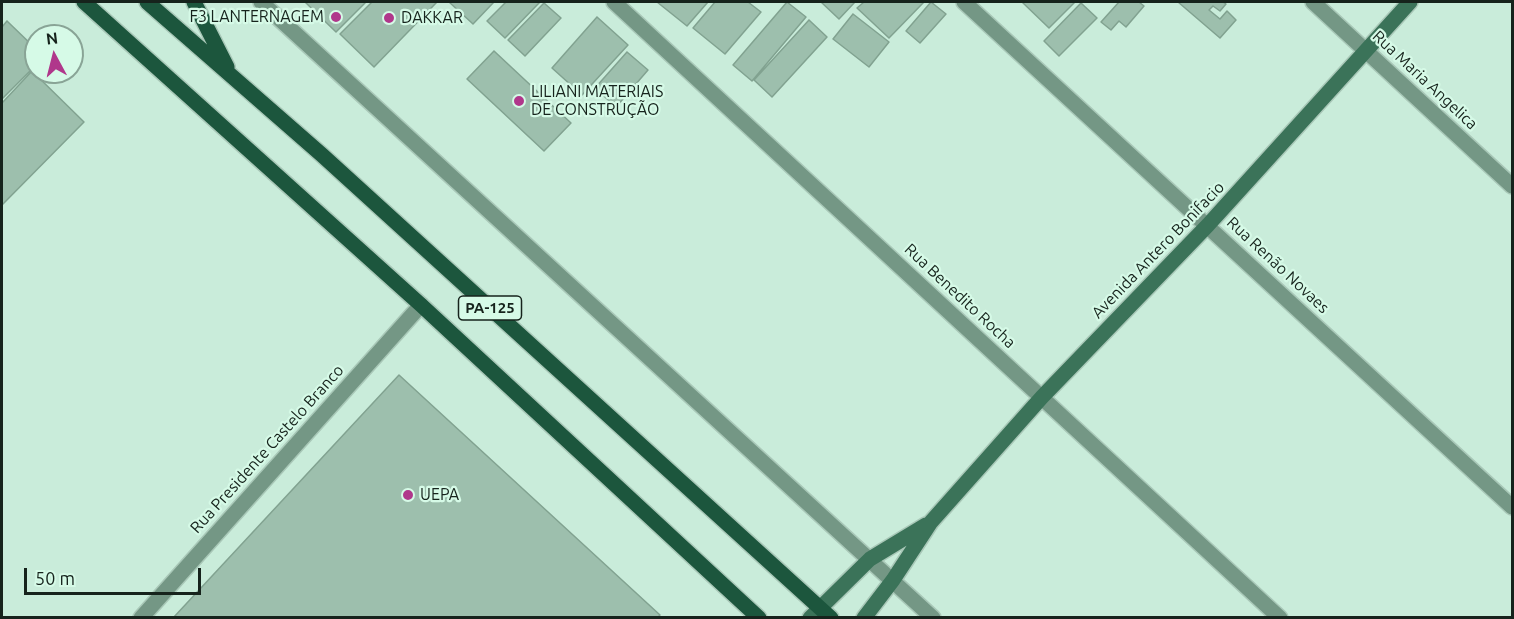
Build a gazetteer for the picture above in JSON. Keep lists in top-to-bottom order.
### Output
{
  "streets": {
    "main road": ["PA-125"],
    "street": [
      "Rua Maria Angelica",
      "Avenida Antero Bonifacio",
      "Rua Renão Novaes",
      "Rua Benedito Rocha",
      "Rua Presidente Castelo Branco"
    ]
  },
  "crossings": [
    ["Rua Maria Angelica", "Avenida Antero Bonifacio"],
    ["Avenida Antero Bonifacio", "Rua Renão Novaes"],
    ["Avenida Antero Bonifacio", "Rua Benedito Rocha"],
    ["Avenida Antero Bonifacio", "PA-125"],
    ["PA-125", "Rua Presidente Castelo Branco"]
  ],
  "places": [
    "F3 LANTERNAGEM",
    "DAKKAR",
    "LILIANI MATERIAIS DE CONSTRUÇÃO",
    "UEPA"
  ],
  "scale_bar": "50 m",
  "north": "top"
}
